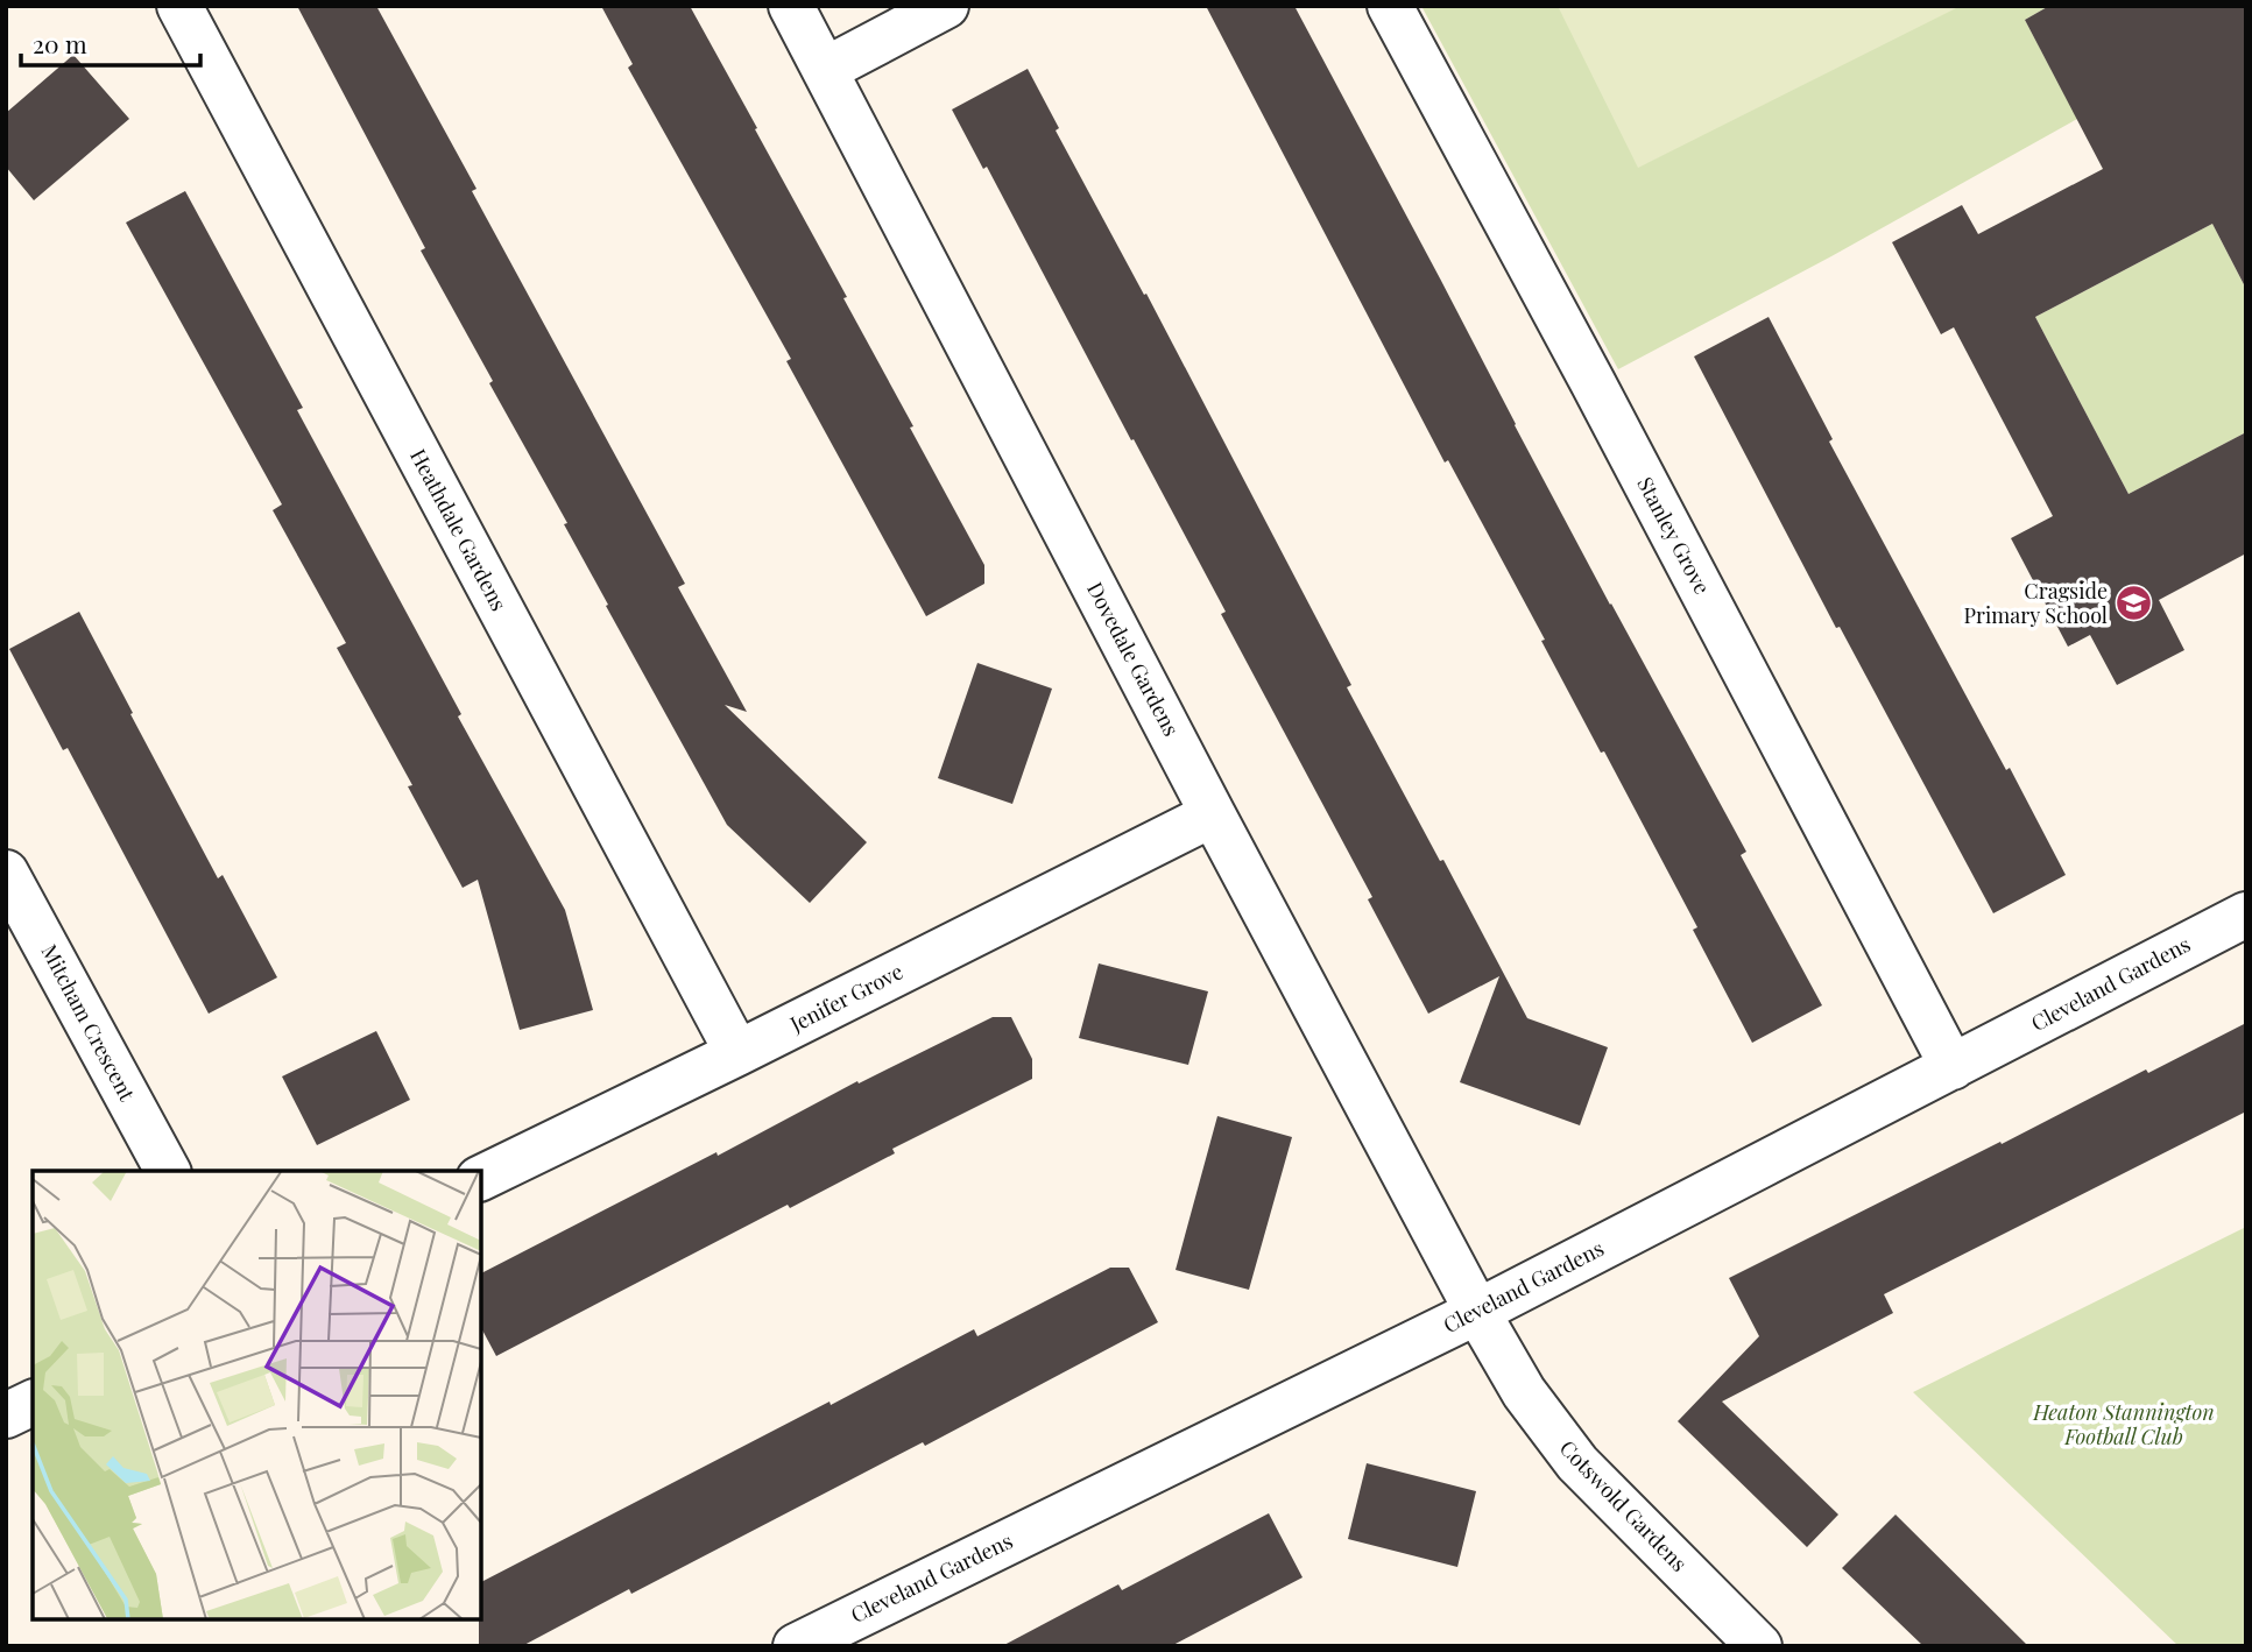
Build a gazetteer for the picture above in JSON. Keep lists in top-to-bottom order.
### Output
{
  "streets": {
    "street": [
      "Heathdale Gardens",
      "Stanley Grove",
      "Dovedale Gardens",
      "Cleveland Gardens",
      "Jenifer Grove",
      "Mitcham Crescent",
      "Cotswold Gardens"
    ]
  },
  "crossings": [
    ["Heathdale Gardens", "Jenifer Grove"],
    ["Stanley Grove", "Cleveland Gardens"],
    ["Dovedale Gardens", "Cleveland Gardens"],
    ["Dovedale Gardens", "Jenifer Grove"],
    ["Dovedale Gardens", "Cotswold Gardens"],
    ["Cleveland Gardens", "Cotswold Gardens"]
  ],
  "parks": ["Heaton Stannington Football Club"],
  "places": {
    "school or university": ["Cragside Primary School"]
  },
  "scale_bar": "20 m"
}
